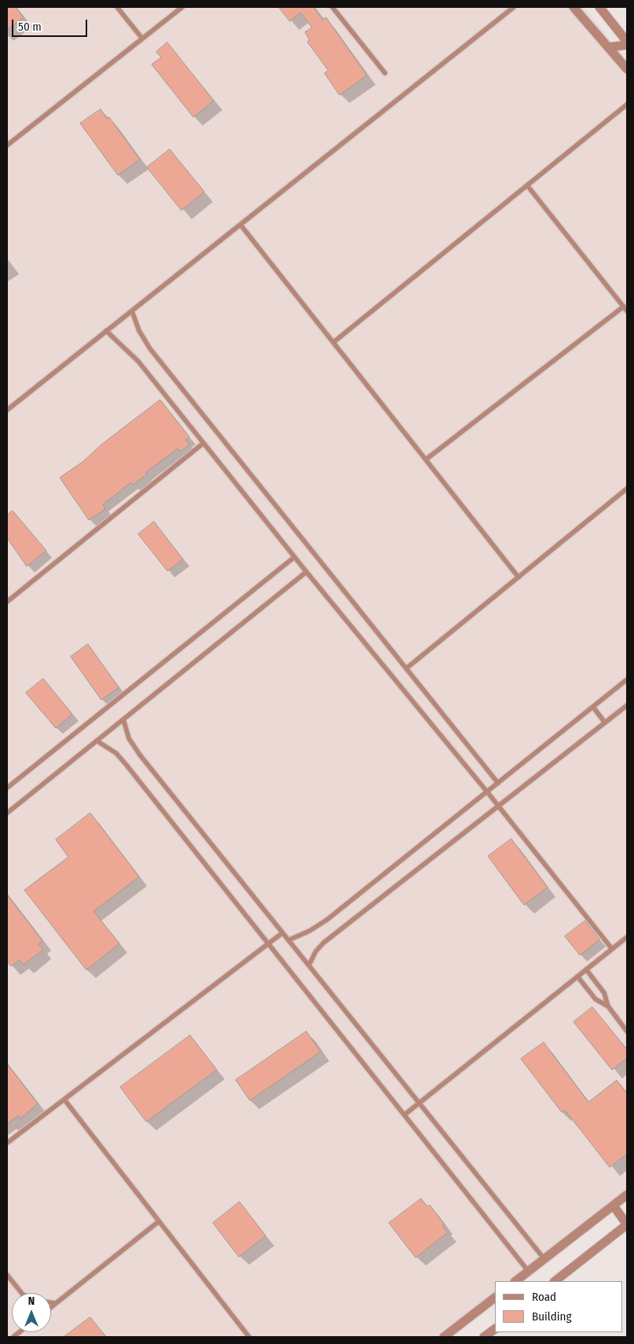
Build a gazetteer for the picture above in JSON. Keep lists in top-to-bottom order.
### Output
{
  "legend": ["Road", "Building"],
  "scale_bar": "50 m",
  "north": "top"
}
